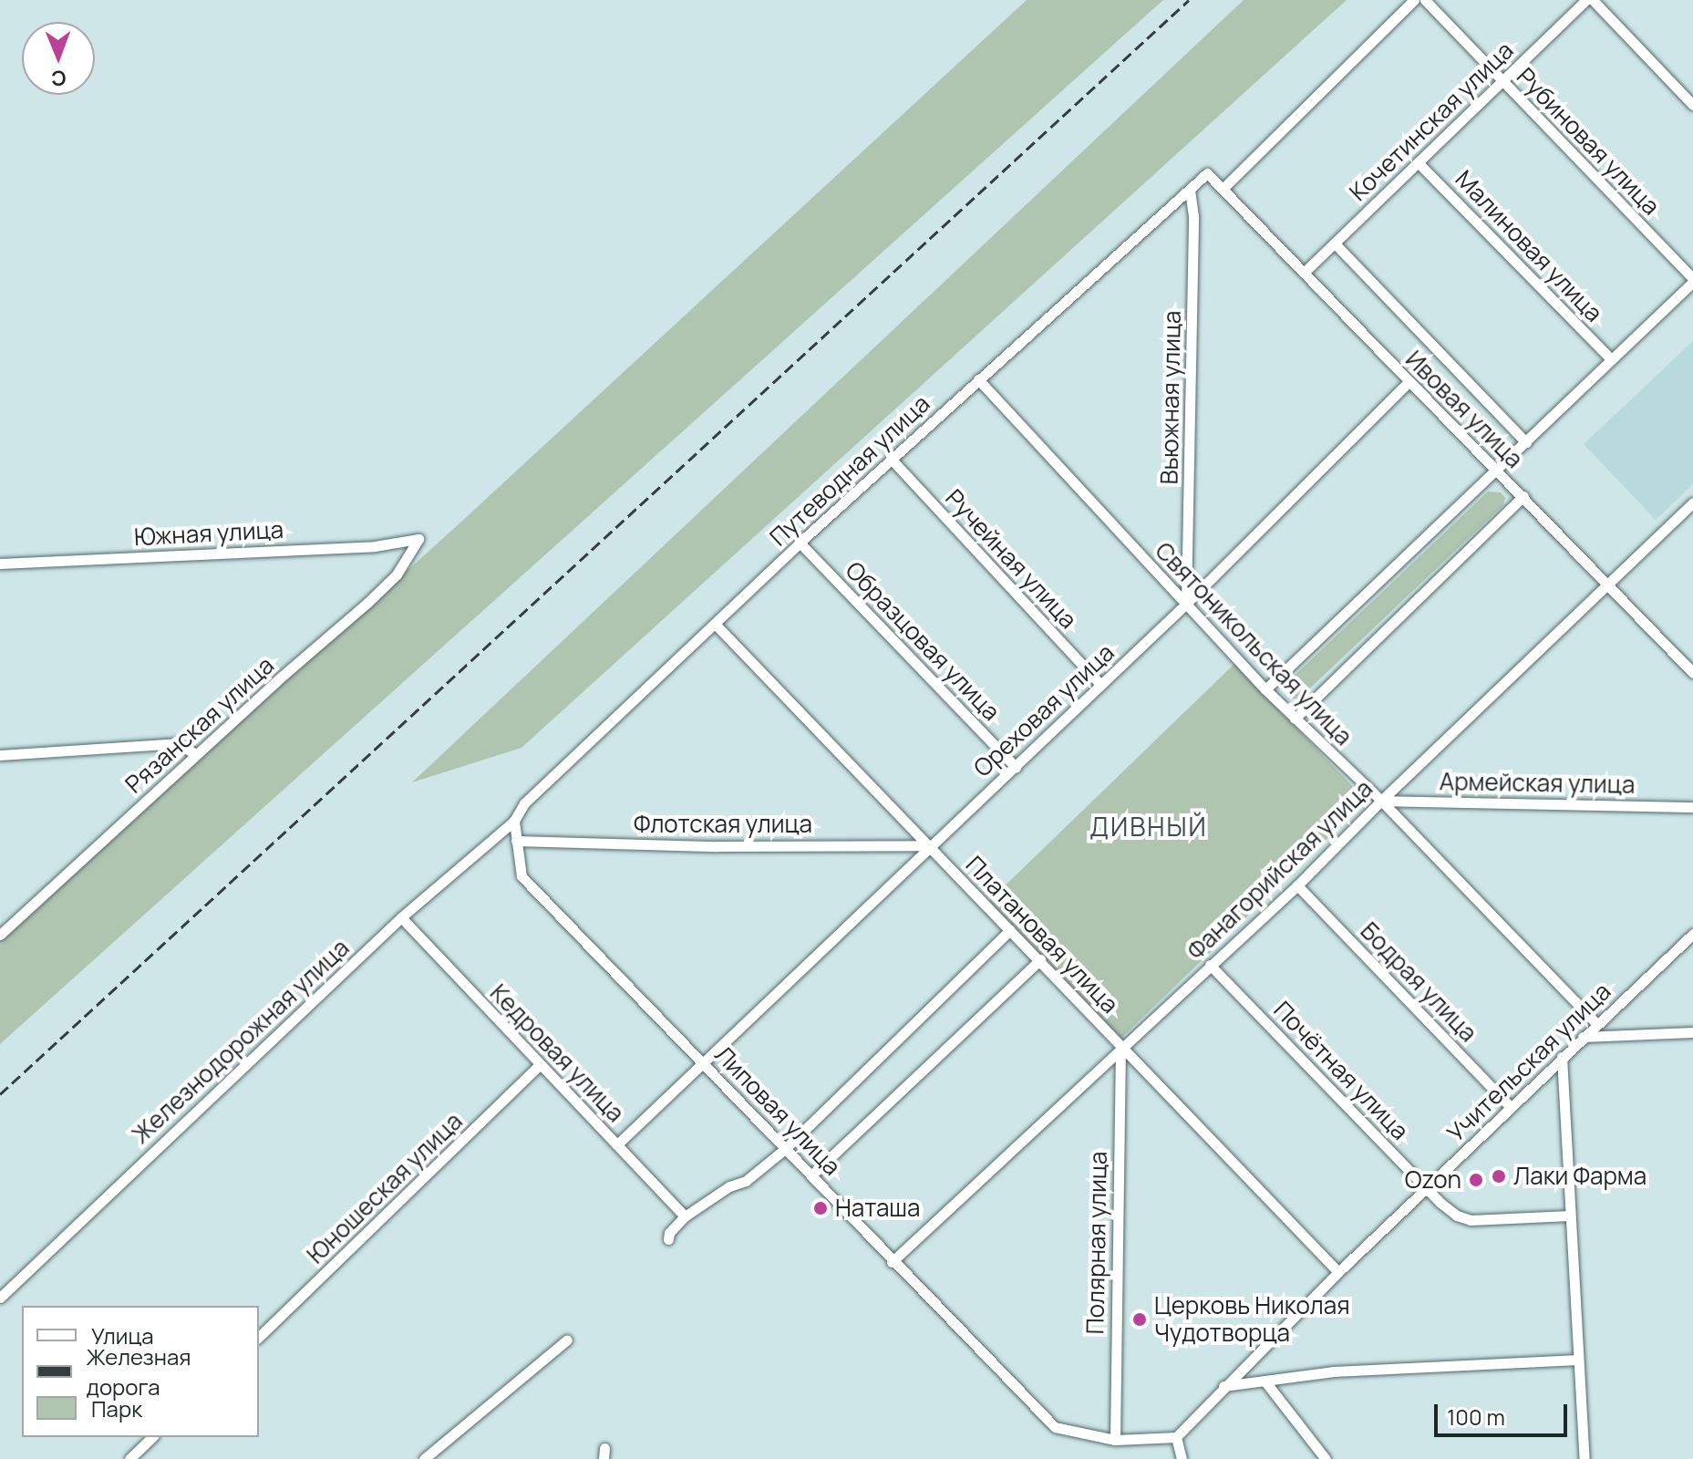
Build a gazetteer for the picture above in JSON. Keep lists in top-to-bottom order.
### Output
{
  "streets": {
    "street": [
      "Кочетинская улица",
      "Рубиновая улица",
      "Малиновая улица",
      "Вьюжная улица",
      "Ивовая улица",
      "Путеводная улица",
      "Южная улица",
      "Ручейная улица",
      "Образцовая улица",
      "Святоникольская улица",
      "Ореховая улица",
      "Рязанская улица",
      "Армейская улица",
      "Флотская улица",
      "Фанагорийская улица",
      "Платановая улица",
      "Бодрая улица",
      "Железнодорожная улица",
      "Кедровая улица",
      "Учительская улица",
      "Почётная улица",
      "Липовая улица",
      "Юношеская улица",
      "Полярная улица"
    ]
  },
  "crossings": [
    ["Кочетинская улица", "Рубиновая улица"],
    ["Кочетинская улица", "Малиновая улица"],
    ["Кочетинская улица", "Ивовая улица"],
    ["Вьюжная улица", "Путеводная улица"],
    ["Вьюжная улица", "Святоникольская улица"],
    ["Вьюжная улица", "Ореховая улица"],
    ["Ивовая улица", "Путеводная улица"],
    ["Ивовая улица", "Ореховая улица"],
    ["Ивовая улица", "Фанагорийская улица"],
    ["Путеводная улица", "Ручейная улица"],
    ["Путеводная улица", "Образцовая улица"],
    ["Путеводная улица", "Святоникольская улица"],
    ["Путеводная улица", "Платановая улица"],
    ["Путеводная улица", "Железнодорожная улица"],
    ["Южная улица", "Рязанская улица"],
    ["Ручейная улица", "Ореховая улица"],
    ["Образцовая улица", "Ореховая улица"],
    ["Святоникольская улица", "Ореховая улица"],
    ["Святоникольская улица", "Армейская улица"],
    ["Святоникольская улица", "Фанагорийская улица"],
    ["Святоникольская улица", "Учительская улица"],
    ["Ореховая улица", "Флотская улица"],
    ["Ореховая улица", "Платановая улица"],
    ["Ореховая улица", "Кедровая улица"],
    ["Ореховая улица", "Липовая улица"],
    ["Армейская улица", "Фанагорийская улица"],
    ["Флотская улица", "Платановая улица"],
    ["Флотская улица", "Липовая улица"],
    ["Фанагорийская улица", "Платановая улица"],
    ["Фанагорийская улица", "Бодрая улица"],
    ["Фанагорийская улица", "Почётная улица"],
    ["Фанагорийская улица", "Липовая улица"],
    ["Фанагорийская улица", "Полярная улица"],
    ["Платановая улица", "Учительская улица"],
    ["Платановая улица", "Полярная улица"],
    ["Бодрая улица", "Учительская улица"],
    ["Железнодорожная улица", "Кедровая улица"],
    ["Кедровая улица", "Юношеская улица"],
    ["Учительская улица", "Почётная улица"],
    ["Учительская улица", "Липовая улица"],
    ["Липовая улица", "Полярная улица"]
  ],
  "districts": ["ДИВНЫЙ"],
  "places": [
    "Лаки Фарма",
    "Ozon",
    "Наташа",
    "Церковь Николая Чудотворца"
  ],
  "legend": ["Улица", "Железная дорога", "Парк"],
  "scale_bar": "100 m",
  "north": "bottom"
}
